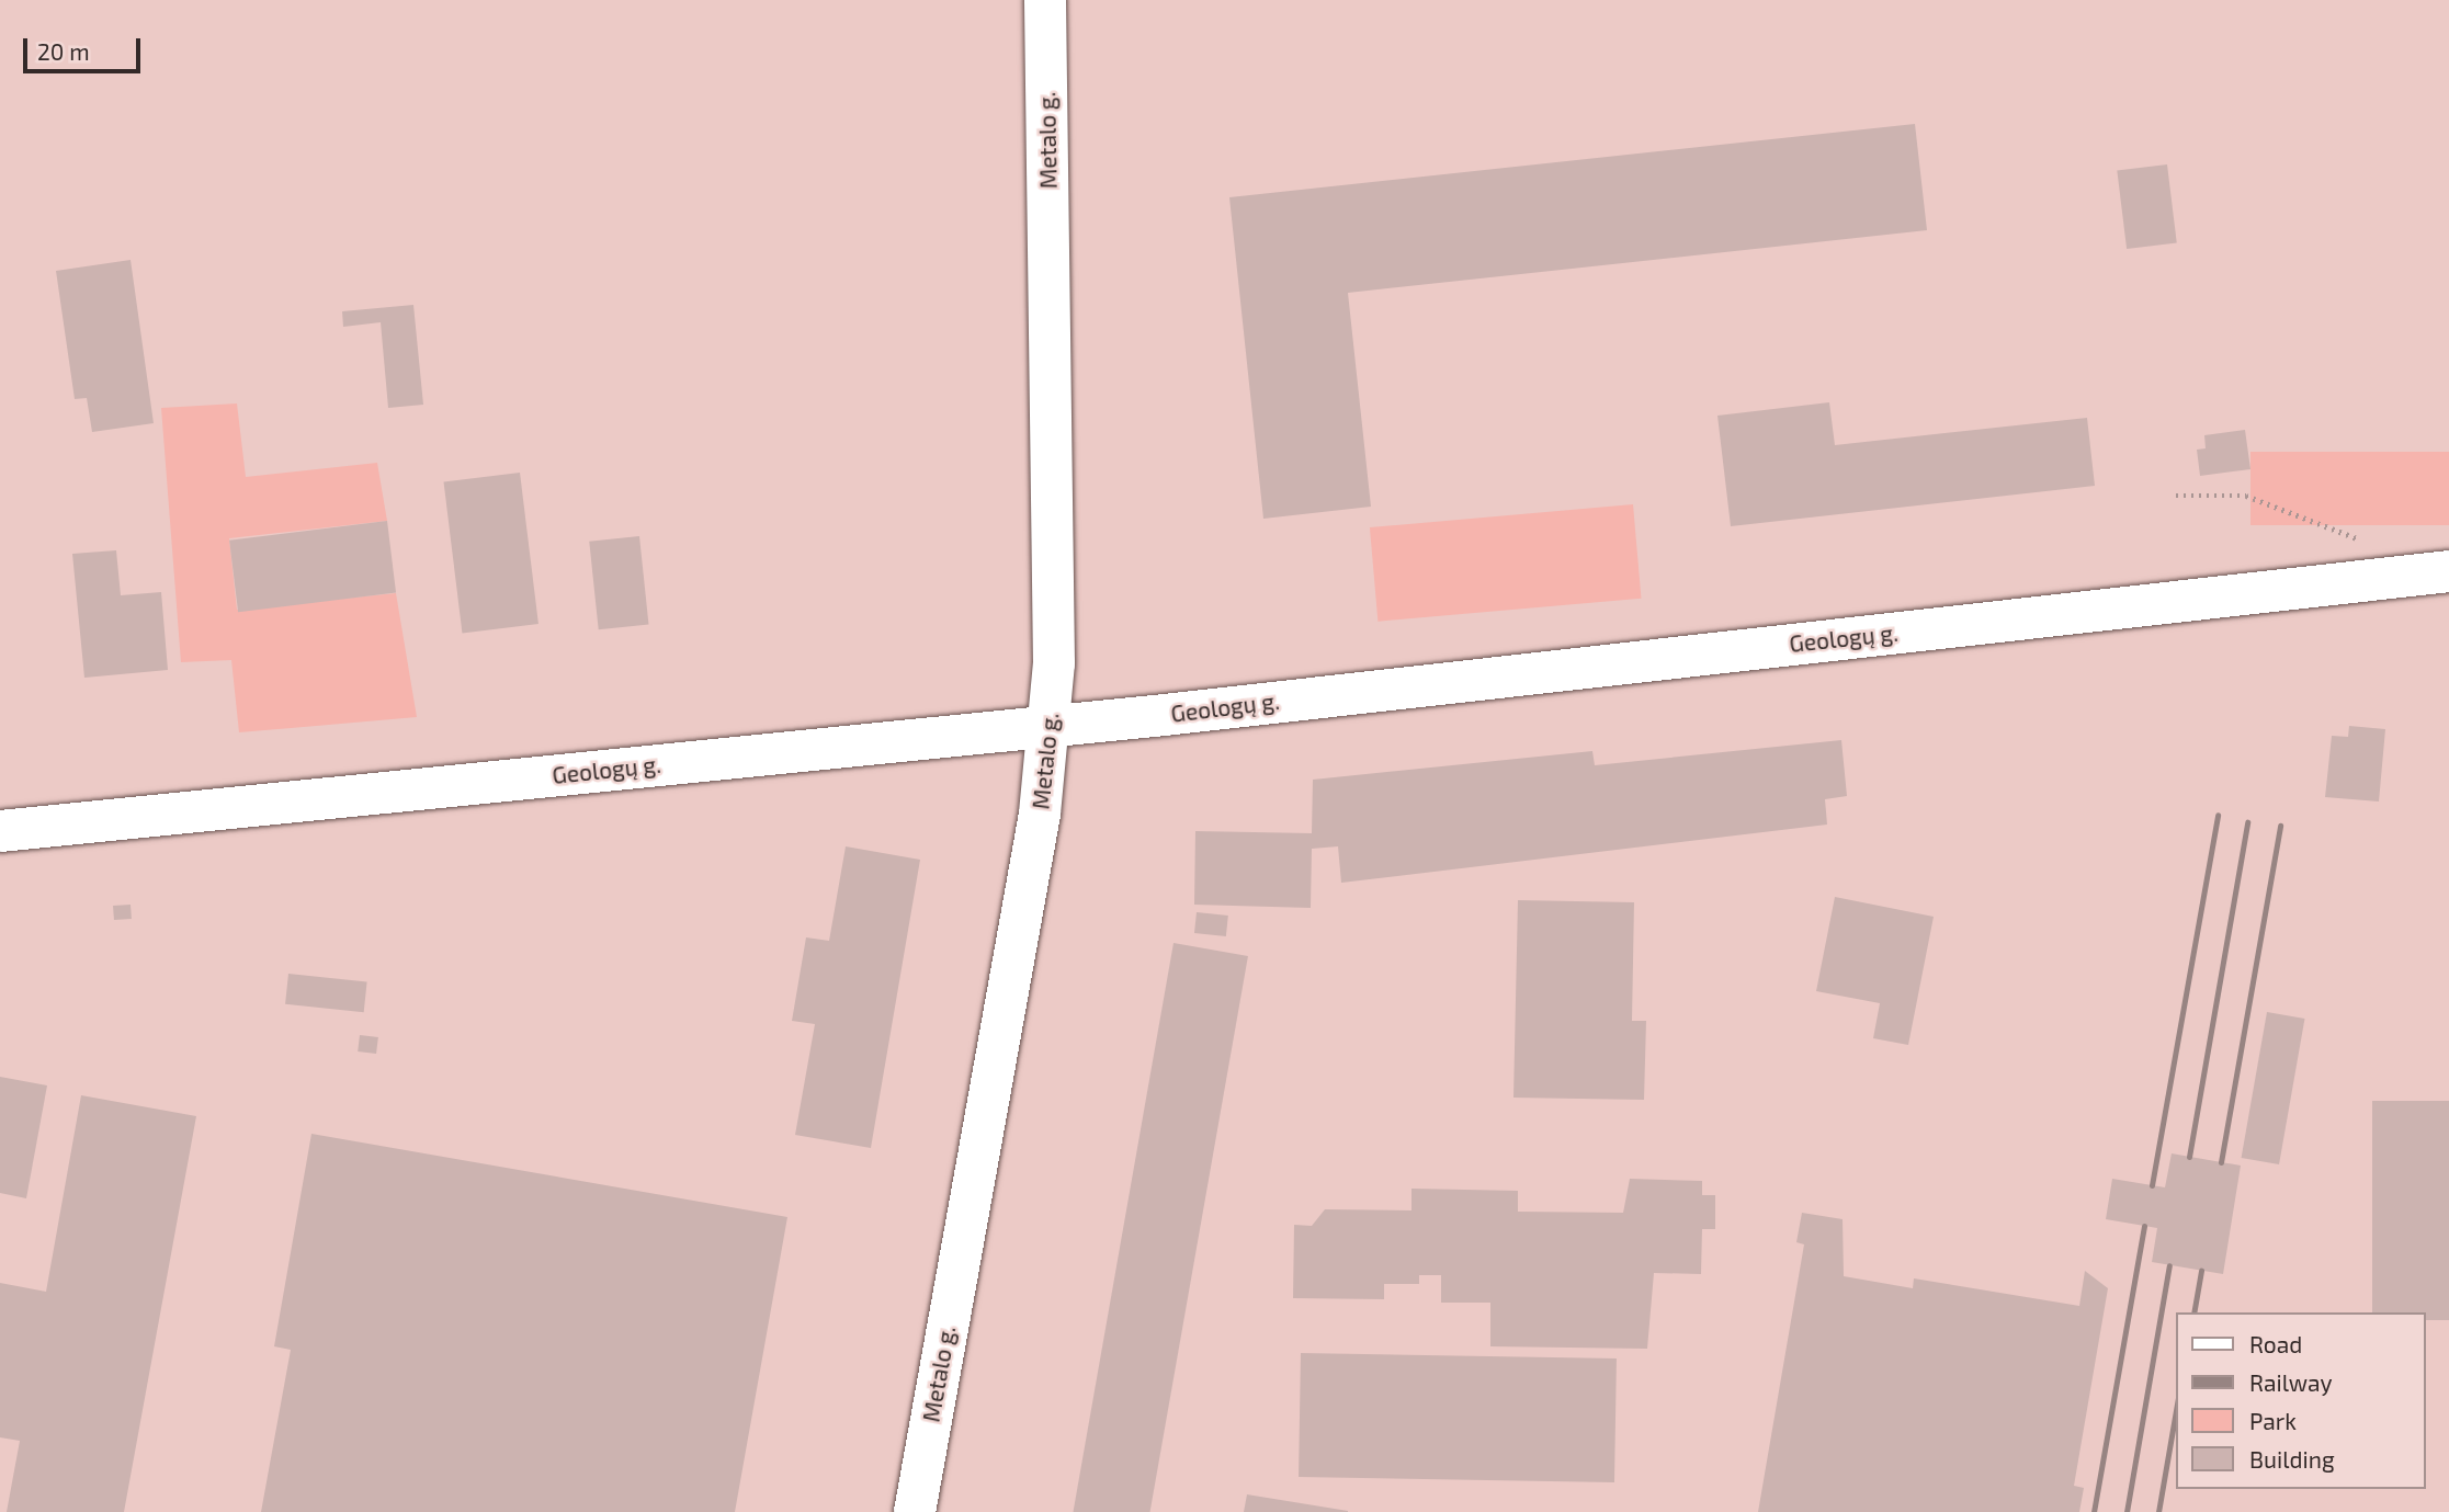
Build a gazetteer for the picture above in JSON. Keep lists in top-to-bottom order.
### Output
{
  "streets": {
    "street": ["Metalo g.", "Geologų g."]
  },
  "crossings": [
    ["Metalo g.", "Geologų g."]
  ],
  "legend": [
    "Road",
    "Railway",
    "Park",
    "Building"
  ],
  "scale_bar": "20 m"
}
